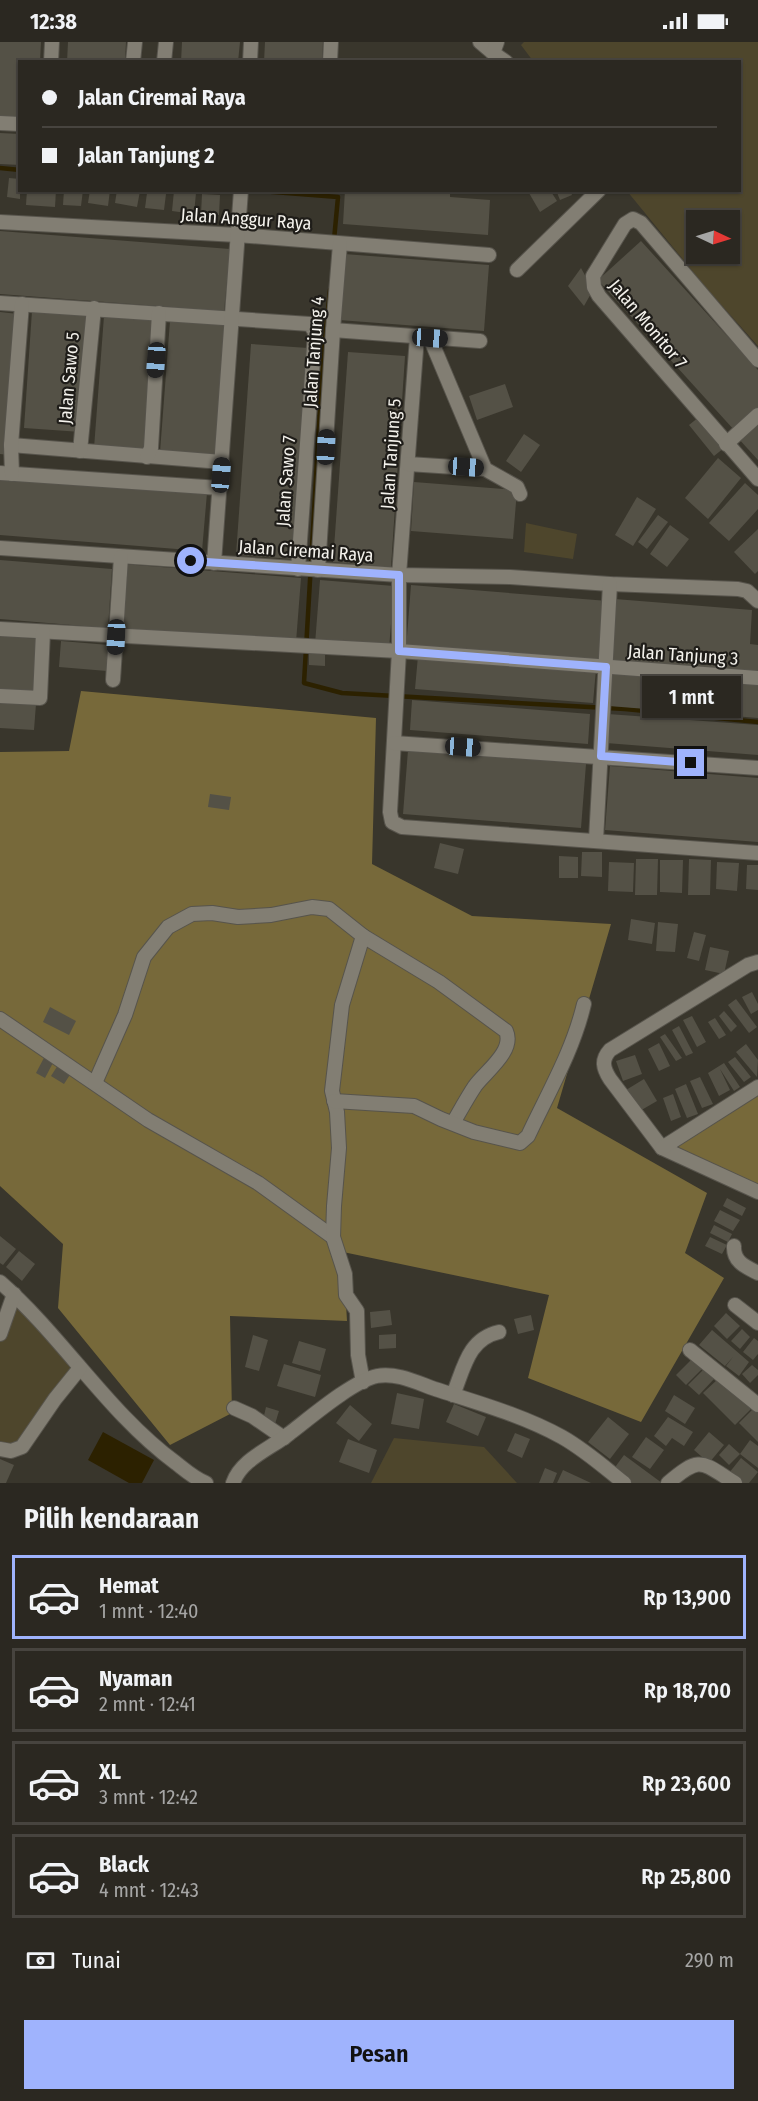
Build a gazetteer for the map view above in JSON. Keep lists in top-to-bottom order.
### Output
{
  "streets": {
    "street": [
      "Jalan Anggur Raya",
      "Jalan Monitor 7",
      "Jalan Tanjung 4",
      "Jalan Sawo 5",
      "Jalan Tanjung 5",
      "Jalan Sawo 7",
      "Jalan Ciremai Raya",
      "Jalan Tanjung 3"
    ]
  },
  "crossings": [
    ["Jalan Anggur Raya", "Jalan Tanjung 4"],
    ["Jalan Tanjung 4", "Jalan Sawo 7"],
    ["Jalan Tanjung 4", "Jalan Ciremai Raya"],
    ["Jalan Tanjung 5", "Jalan Ciremai Raya"],
    ["Jalan Tanjung 5", "Jalan Tanjung 3"],
    ["Jalan Sawo 7", "Jalan Ciremai Raya"]
  ],
  "north": "right",
  "page": {
    "status": "12:38",
    "banner": ["Jalan Ciremai Raya", "Jalan Tanjung 2"],
    "bubble": "1 mnt",
    "heading": "Pilih kendaraan",
    "list": [
      {
        "name": "Hemat",
        "note": "1 mnt · 12:40",
        "value": "Rp 13,900"
      },
      {
        "name": "Nyaman",
        "note": "2 mnt · 12:41",
        "value": "Rp 18,700"
      },
      {
        "name": "XL",
        "note": "3 mnt · 12:42",
        "value": "Rp 23,600"
      },
      {
        "name": "Black",
        "note": "4 mnt · 12:43",
        "value": "Rp 25,800"
      }
    ],
    "pay": ["Tunai", "290 m"],
    "buttons": "Pesan"
  }
}
